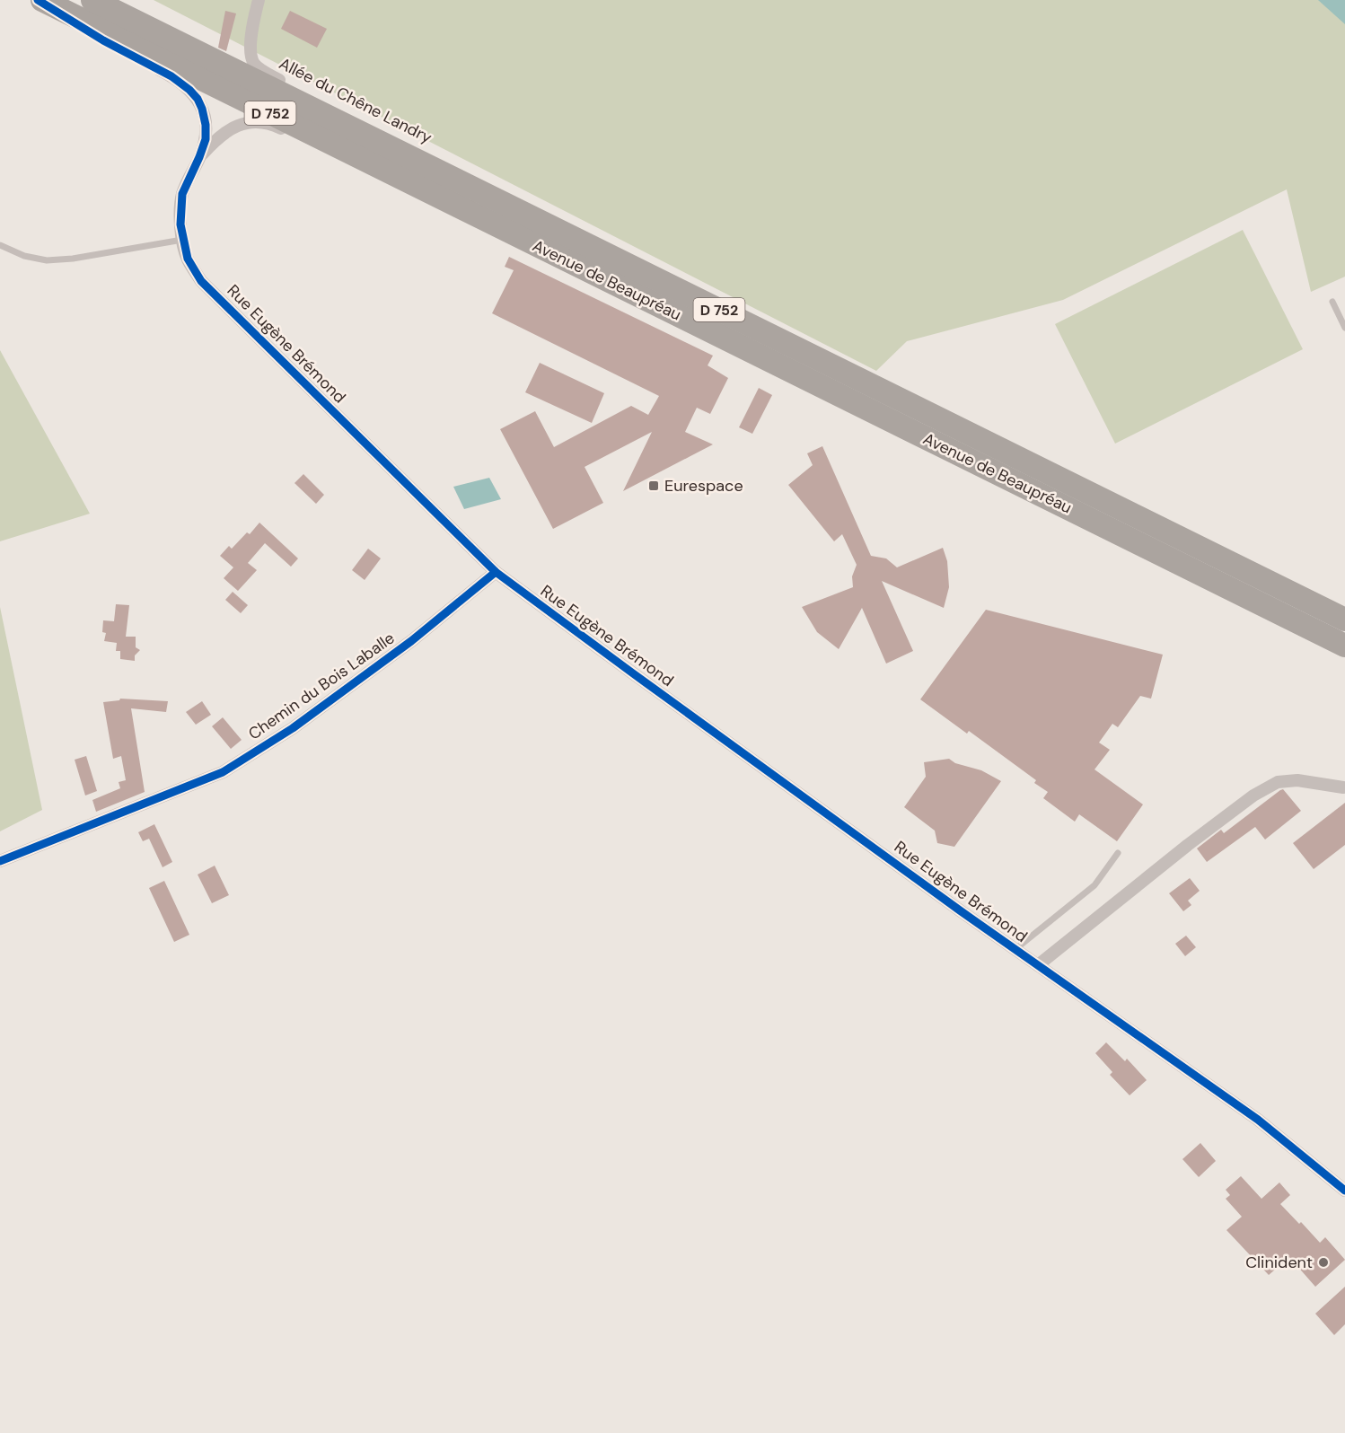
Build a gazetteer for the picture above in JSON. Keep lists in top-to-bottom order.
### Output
{
  "streets": {
    "highway": ["D 752", "Avenue de Beaupréau"],
    "street": ["Allée du Chêne Landry", "Rue Eugène Brémond", "Chemin du Bois Laballe"]
  },
  "crossings": [
    ["Allée du Chêne Landry", "Avenue de Beaupréau"],
    ["Avenue de Beaupréau", "Rue Eugène Brémond"],
    ["Rue Eugène Brémond", "Chemin du Bois Laballe"]
  ],
  "places": {
    "transit": ["Eurespace"],
    "other": ["Clinident"]
  }
}
